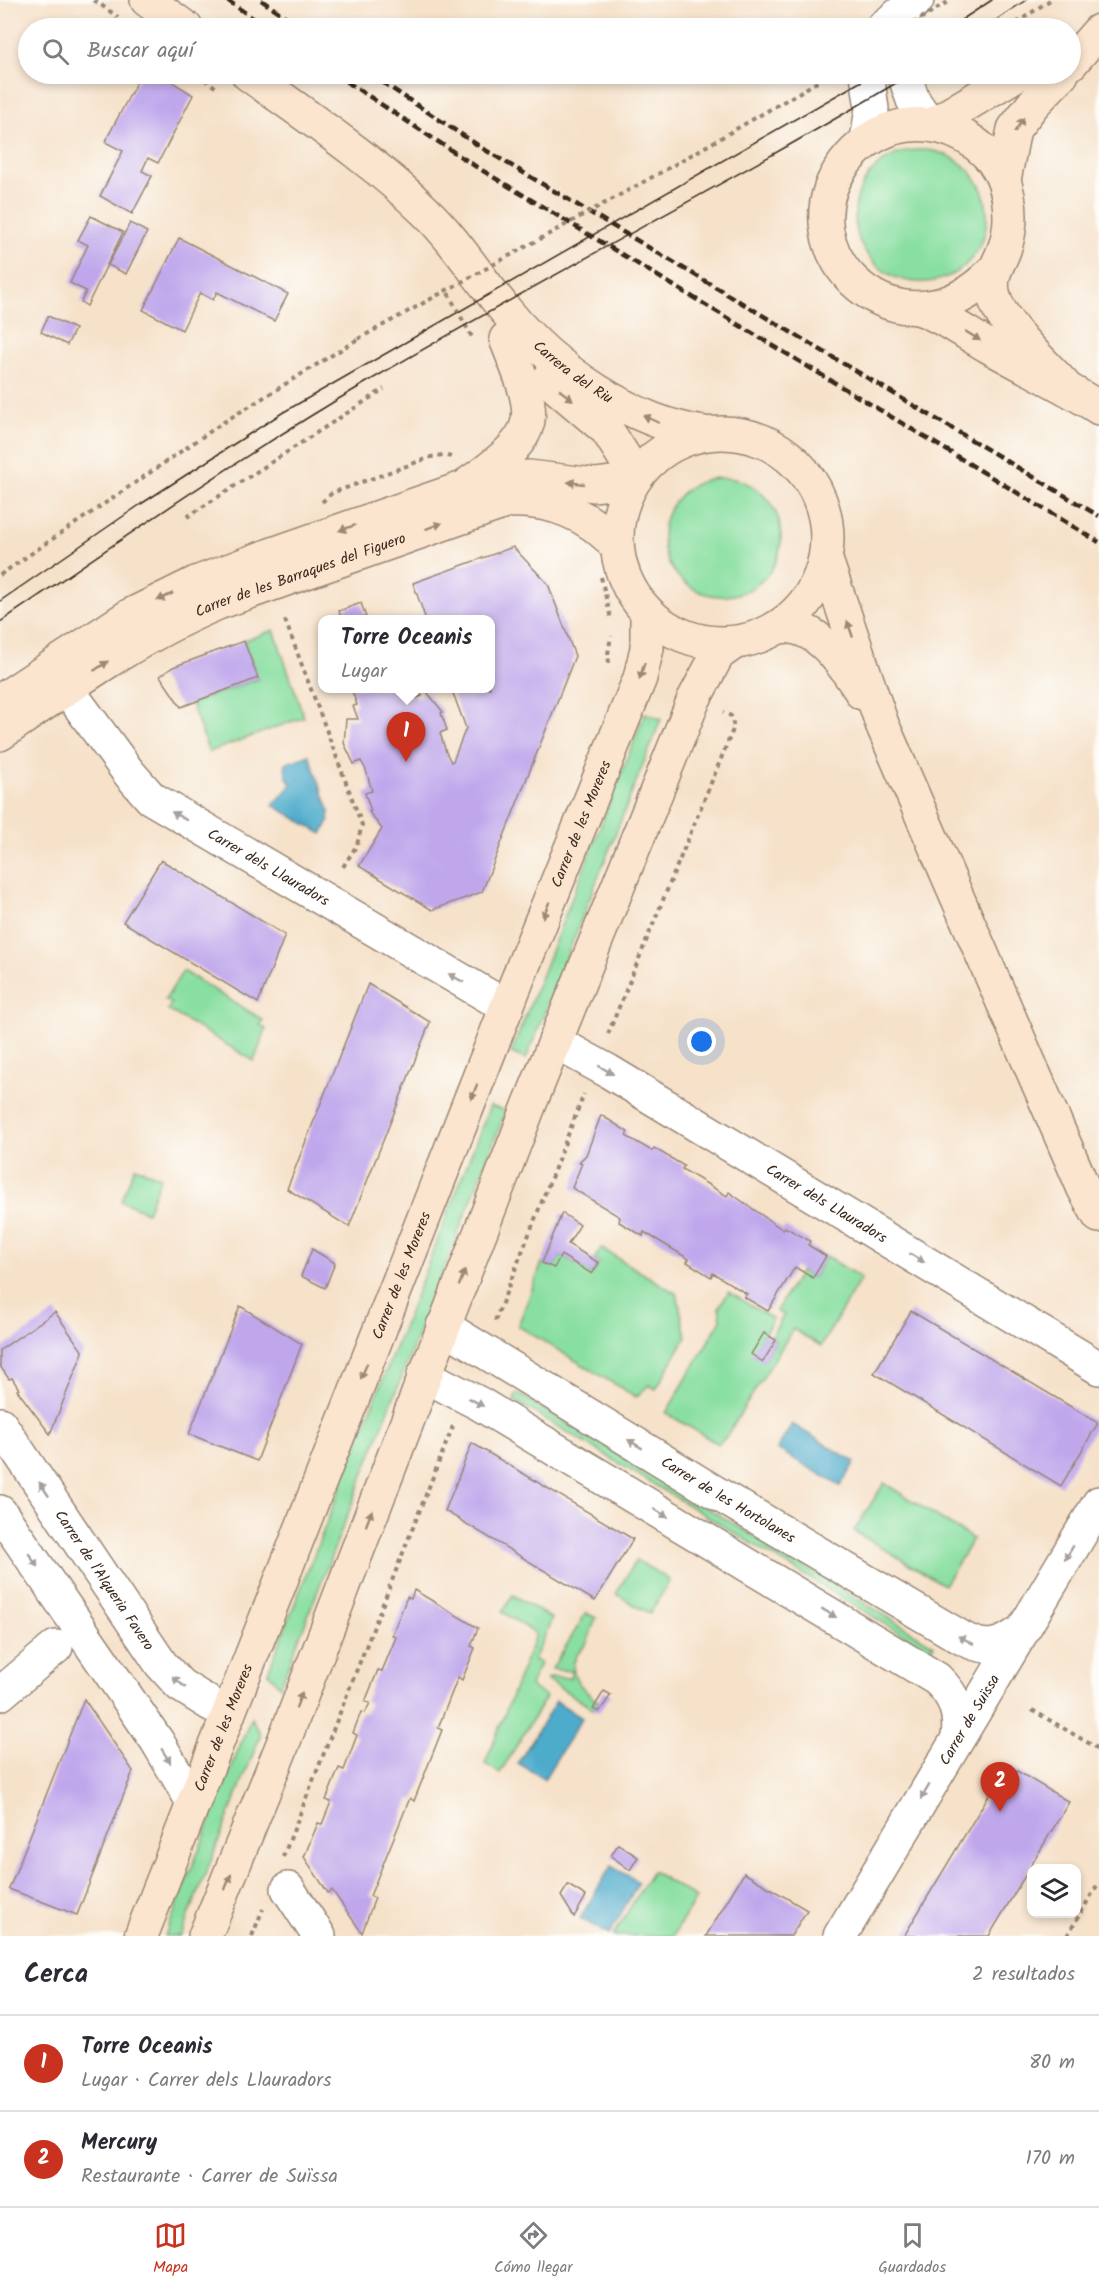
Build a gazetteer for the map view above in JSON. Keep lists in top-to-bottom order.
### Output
{
  "streets": {
    "main road": ["Carrera del Riu", "Carrer de les Barraques del Figuero", "Carrer de les Moreres"],
    "street": [
      "Carrer dels Llauradors",
      "Carrer de les Hortolanes",
      "Carrer de l'Alqueria Favero",
      "Carrer de Suïssa"
    ]
  },
  "crossings": [
    ["Carrera del Riu", "Carrer de les Barraques del Figuero"],
    ["Carrera del Riu", "Carrer de les Moreres"],
    ["Carrer de les Barraques del Figuero", "Carrer de les Moreres"],
    ["Carrer de les Barraques del Figuero", "Carrer dels Llauradors"],
    ["Carrer de les Moreres", "Carrer dels Llauradors"],
    ["Carrer de les Moreres", "Carrer de l'Alqueria Favero"],
    ["Carrer de les Hortolanes", "Carrer de Suïssa"]
  ],
  "one_way": ["Carrer de Suïssa"],
  "page": {
    "search": "Buscar aquí",
    "popup": ["Torre Oceanis", "Lugar"],
    "pins": ["1", "2"],
    "heading": ["Cerca", "2 resultados"],
    "list": [
      {
        "mark": "1",
        "name": "Torre Oceanis",
        "note": "Lugar · Carrer dels Llauradors",
        "value": "80 m"
      },
      {
        "mark": "2",
        "name": "Mercury",
        "note": "Restaurante · Carrer de Suïssa",
        "value": "170 m"
      }
    ],
    "nav": ["Mapa", "Cómo llegar", "Guardados"]
  }
}
